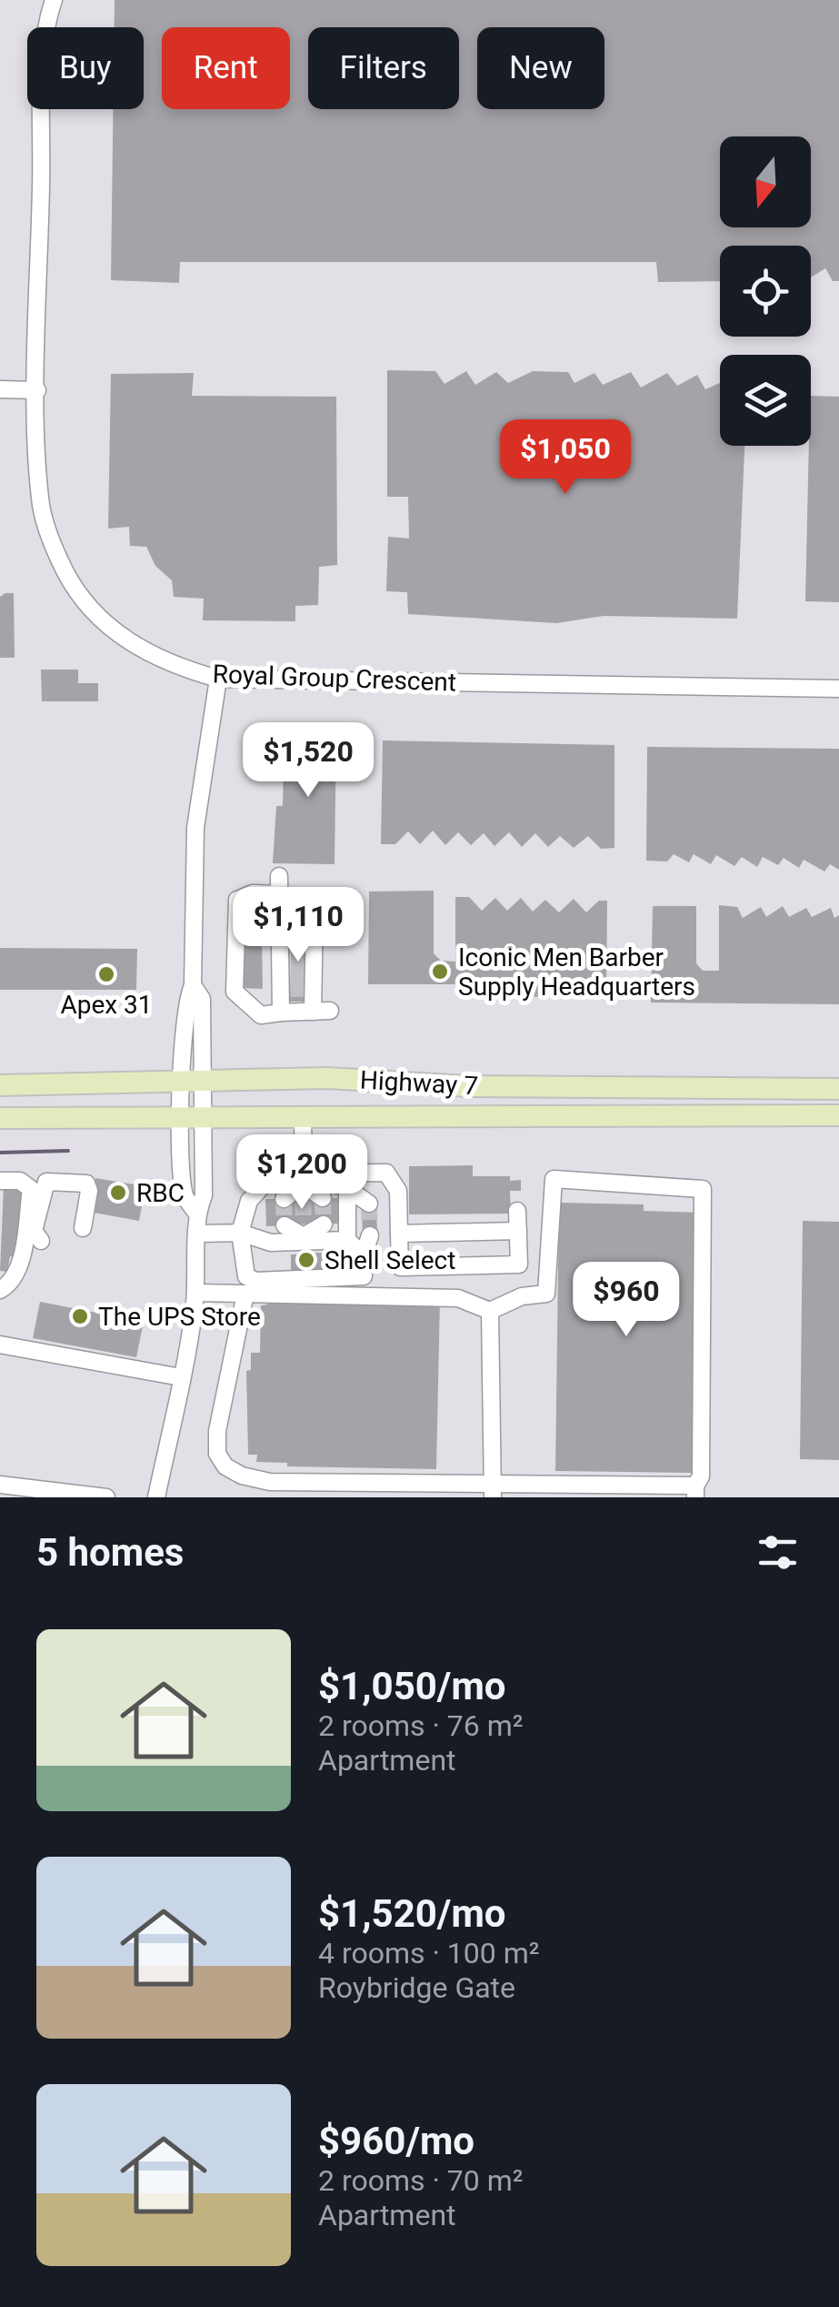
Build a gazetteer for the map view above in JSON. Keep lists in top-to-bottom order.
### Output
{
  "streets": {
    "main road": ["Highway 7"],
    "street": ["Royal Group Crescent"]
  },
  "places": [
    "Iconic Men Barber Supply Headquarters",
    "Apex 31",
    "RBC",
    "Shell Select",
    "The UPS Store"
  ],
  "north": "bottom",
  "page": {
    "chip": [
      "Buy",
      "Rent",
      "Filters",
      "New"
    ],
    "price": [
      "$1,050",
      "$1,520",
      "$1,110",
      "$1,200",
      "$960"
    ],
    "heading": "5 homes",
    "list": [
      {
        "name": "$1,050/mo",
        "note": "2 rooms · 76 m² · Apartment"
      },
      {
        "name": "$1,520/mo",
        "note": "4 rooms · 100 m² · Roybridge Gate"
      },
      {
        "name": "$960/mo",
        "note": "2 rooms · 70 m² · Apartment"
      }
    ]
  }
}
